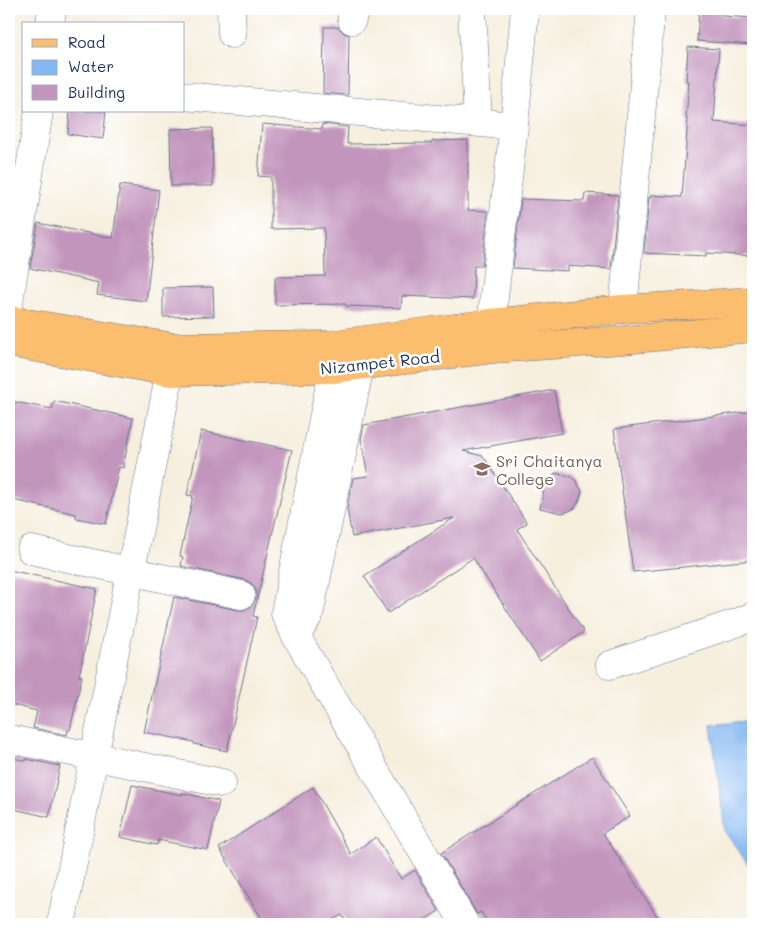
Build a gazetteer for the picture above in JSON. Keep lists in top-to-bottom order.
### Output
{
  "streets": {
    "main road": ["Nizampet Road"]
  },
  "places": {
    "school or university": ["Sri Chaitanya College"]
  },
  "legend": ["Road", "Water", "Building"]
}
